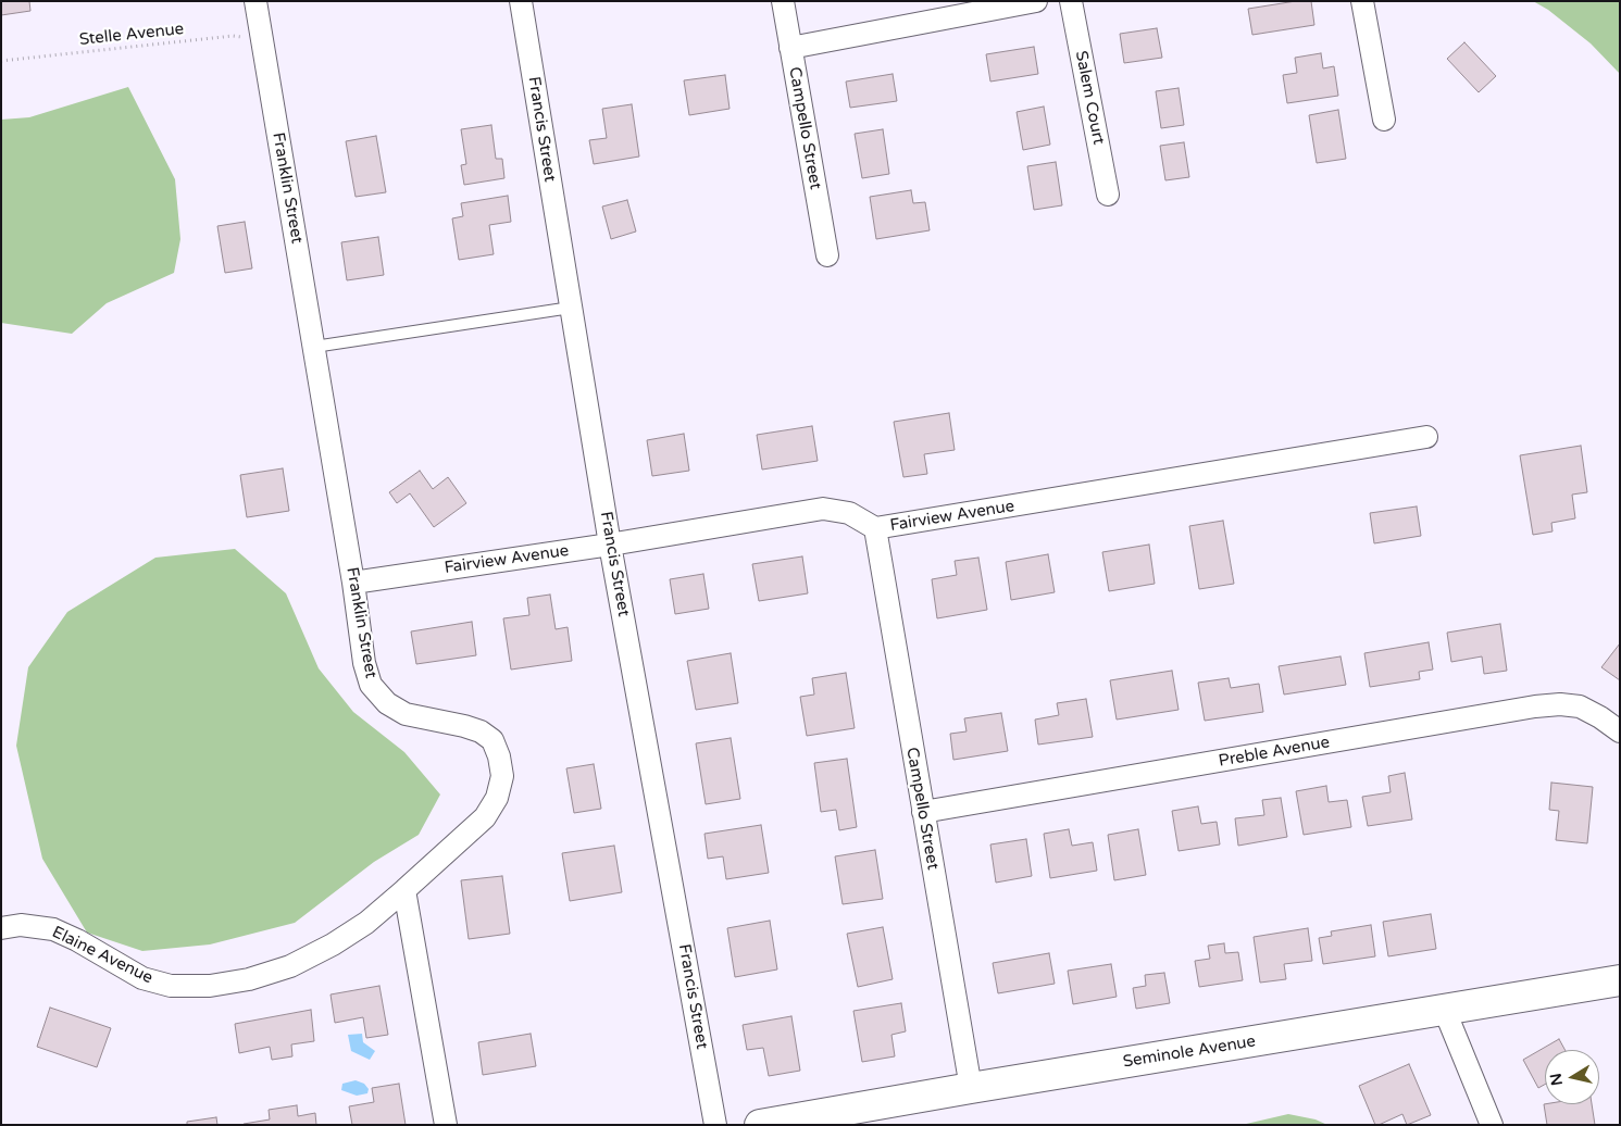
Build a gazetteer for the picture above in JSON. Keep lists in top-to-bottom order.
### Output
{
  "streets": {
    "street": [
      "Salem Court",
      "Campello Street",
      "Francis Street",
      "Franklin Street",
      "Fairview Avenue",
      "Preble Avenue",
      "Elaine Avenue",
      "Seminole Avenue"
    ],
    "path": ["Stelle Avenue"]
  },
  "crossings": [
    ["Stelle Avenue", "Franklin Street"],
    ["Campello Street", "Fairview Avenue"],
    ["Campello Street", "Preble Avenue"],
    ["Campello Street", "Seminole Avenue"],
    ["Francis Street", "Fairview Avenue"],
    ["Franklin Street", "Fairview Avenue"],
    ["Franklin Street", "Elaine Avenue"]
  ],
  "north": "left"
}
